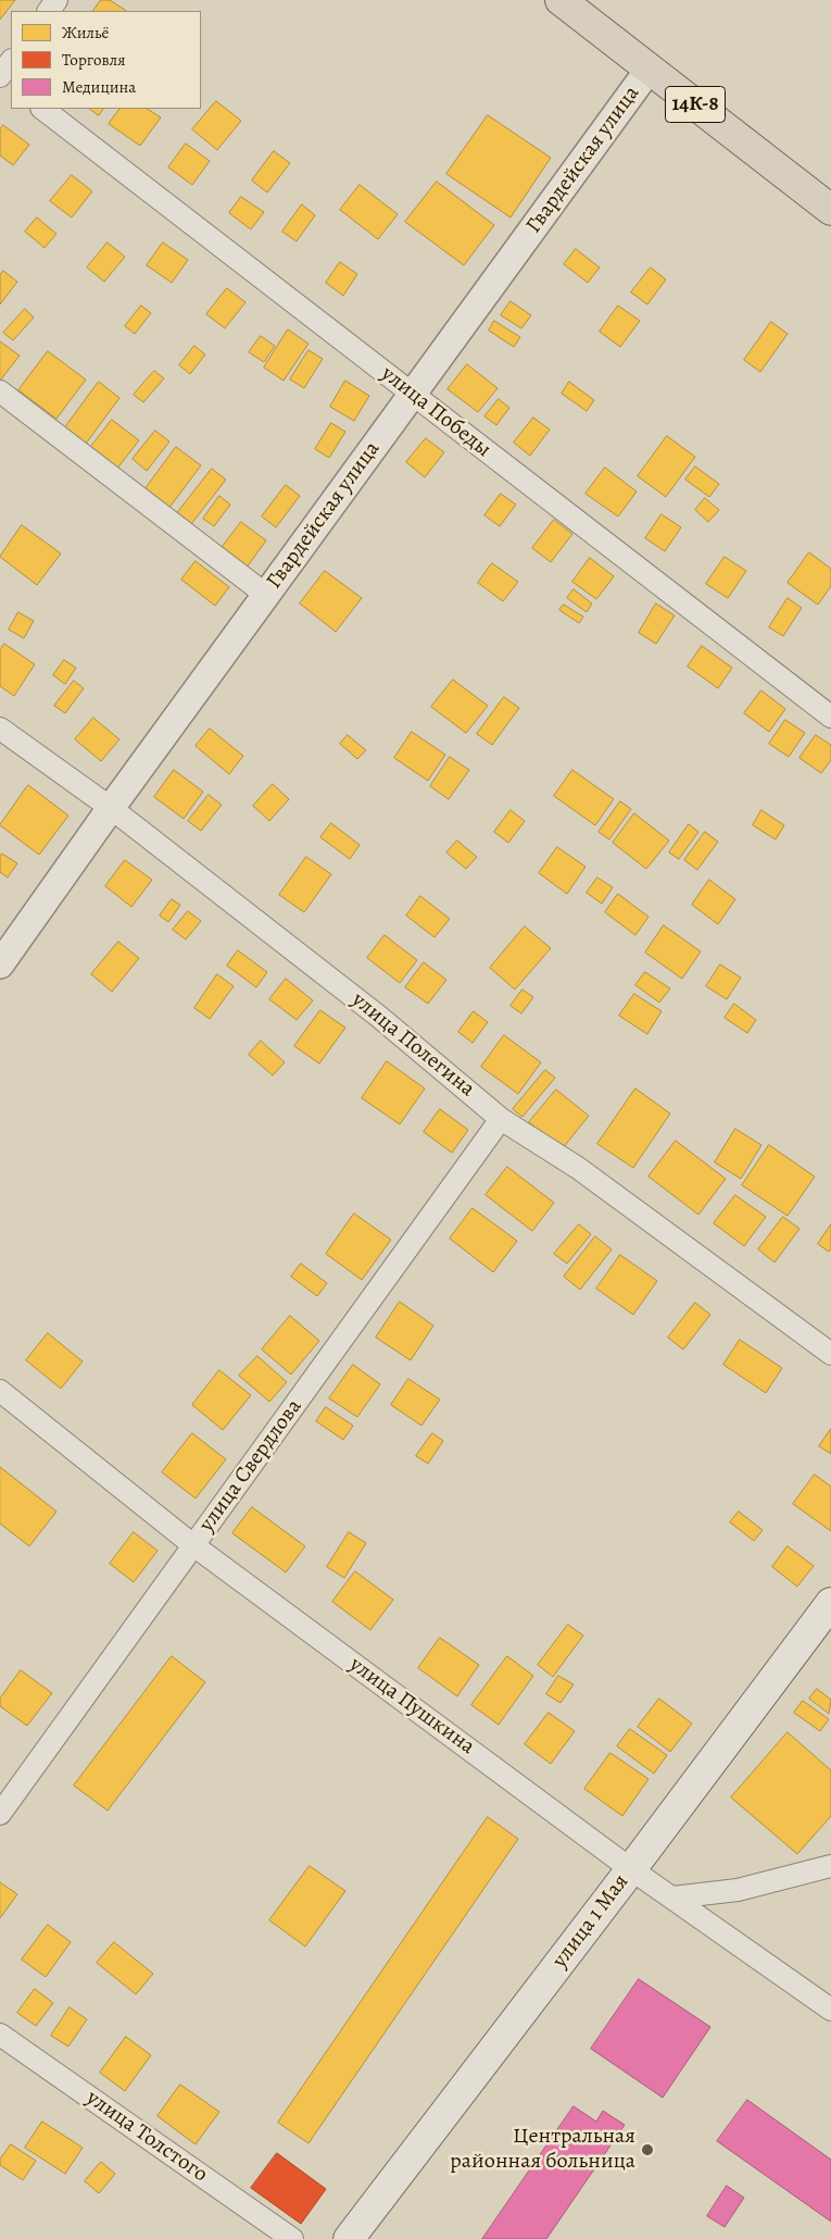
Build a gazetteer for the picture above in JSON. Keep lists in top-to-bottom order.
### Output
{
  "streets": {
    "main road": ["14К-8", "улица 1 Мая"],
    "street": [
      "Гвардейская улица",
      "улица Победы",
      "улица Полегина",
      "улица Свердлова",
      "улица Пушкина",
      "улица Толстого"
    ]
  },
  "crossings": [
    ["14К-8", "Гвардейская улица"],
    ["Гвардейская улица", "улица Победы"],
    ["Гвардейская улица", "улица Полегина"],
    ["улица Полегина", "улица Свердлова"],
    ["улица Свердлова", "улица Пушкина"],
    ["улица Пушкина", "улица 1 Мая"]
  ],
  "places": ["Центральная районная больница"],
  "legend": ["Жильё", "Торговля", "Медицина"]
}
